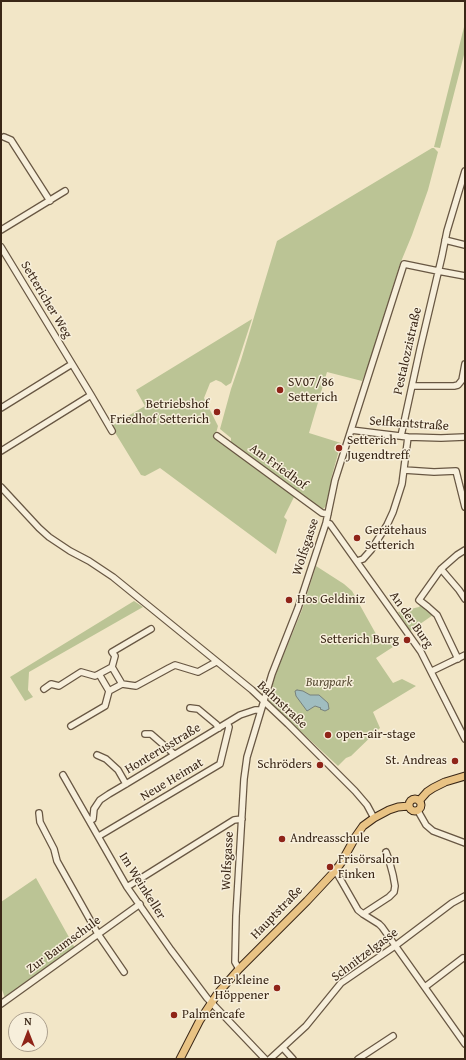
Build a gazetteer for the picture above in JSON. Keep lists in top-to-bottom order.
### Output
{
  "streets": {
    "main road": ["Hauptstraße"],
    "street": [
      "Settericher Weg",
      "Pestalozzistraße",
      "Selfkantstraße",
      "Am Friedhof",
      "Wolfsgasse",
      "An der Burg",
      "Bahnstraße",
      "Honterusstraße",
      "Neue Heimat",
      "Im Weinkeller",
      "Zur Baumschule",
      "Schnitzelgasse"
    ]
  },
  "crossings": [
    ["Pestalozzistraße", "Selfkantstraße"],
    ["Pestalozzistraße", "Wolfsgasse"],
    ["Selfkantstraße", "Wolfsgasse"],
    ["Am Friedhof", "Wolfsgasse"],
    ["Wolfsgasse", "An der Burg"],
    ["Wolfsgasse", "Bahnstraße"],
    ["Wolfsgasse", "Honterusstraße"],
    ["Wolfsgasse", "Hauptstraße"],
    ["Bahnstraße", "Hauptstraße"],
    ["Honterusstraße", "Neue Heimat"],
    ["Honterusstraße", "Im Weinkeller"],
    ["Neue Heimat", "Im Weinkeller"],
    ["Im Weinkeller", "Hauptstraße"],
    ["Im Weinkeller", "Zur Baumschule"]
  ],
  "parks": ["Burgpark"],
  "places": [
    "SV07/86 Setterich",
    "Betriebshof Friedhof Setterich",
    "Setterich Jugendtreff",
    "Gerätehaus Setterich",
    "Hos Geldiniz",
    "Setterich Burg",
    "open-air-stage",
    "St. Andreas",
    "Schröders",
    "Andreasschule",
    "Frisörsalon Finken",
    "Der kleine Höppener",
    "Palmencafe"
  ],
  "north": "top"
}
